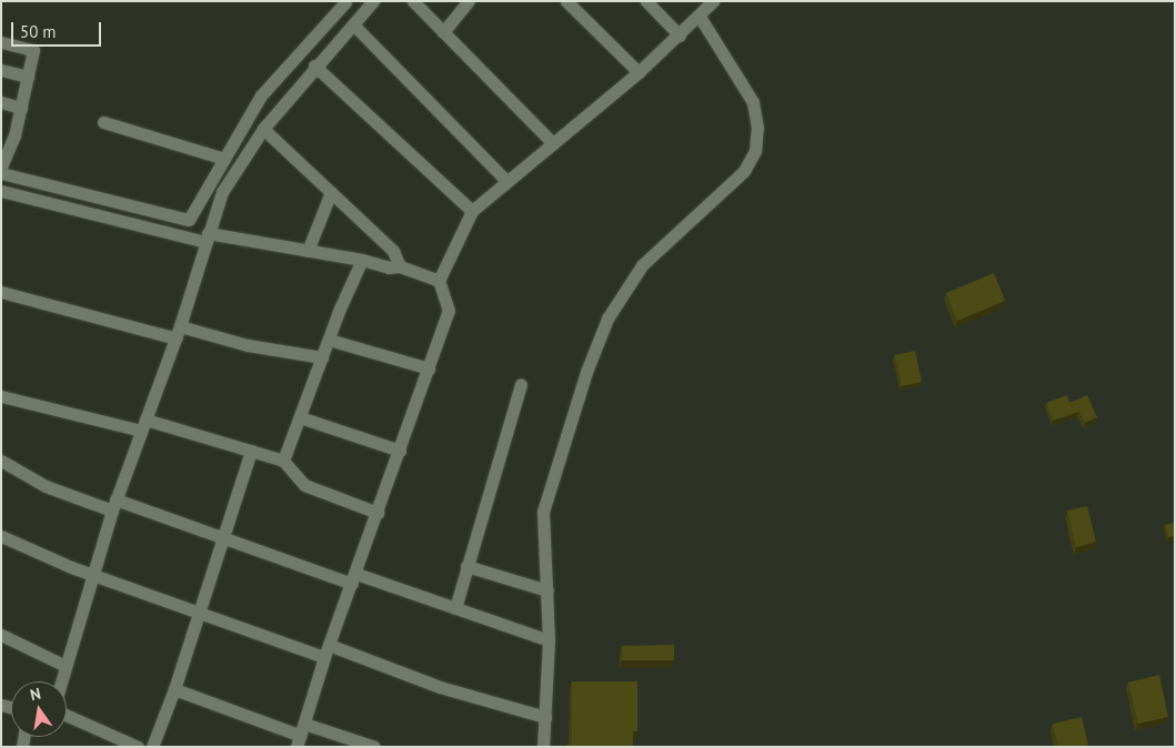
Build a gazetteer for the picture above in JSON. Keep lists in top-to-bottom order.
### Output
{
  "scale_bar": "50 m",
  "north": "top"
}
